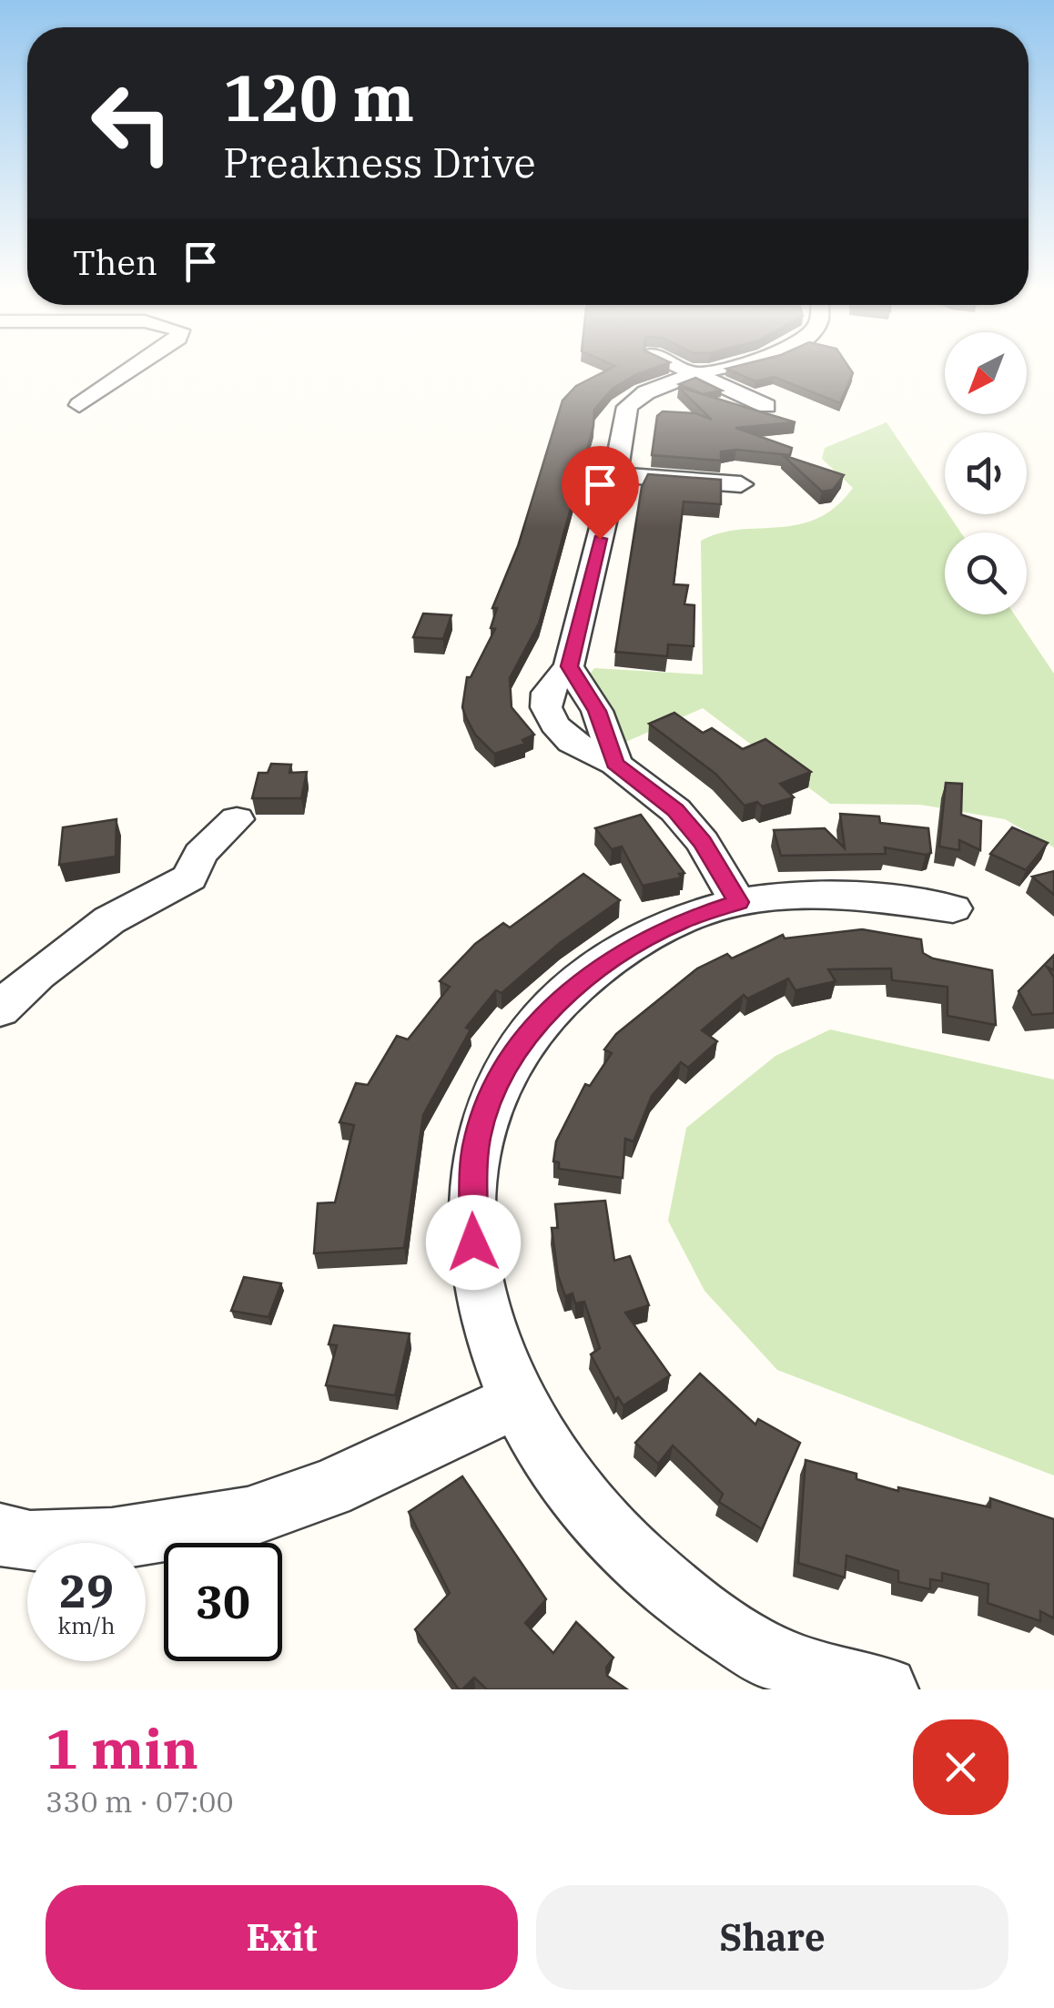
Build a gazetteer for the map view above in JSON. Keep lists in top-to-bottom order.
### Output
{
  "north": "bottom left",
  "page": {
    "turn": ["120 m", "Preakness Drive"],
    "then": "Then",
    "speed": "29 km/h",
    "limit": "30",
    "heading": ["1 min", "330 m · 07:00"],
    "buttons": ["Exit", "Share"]
  }
}
